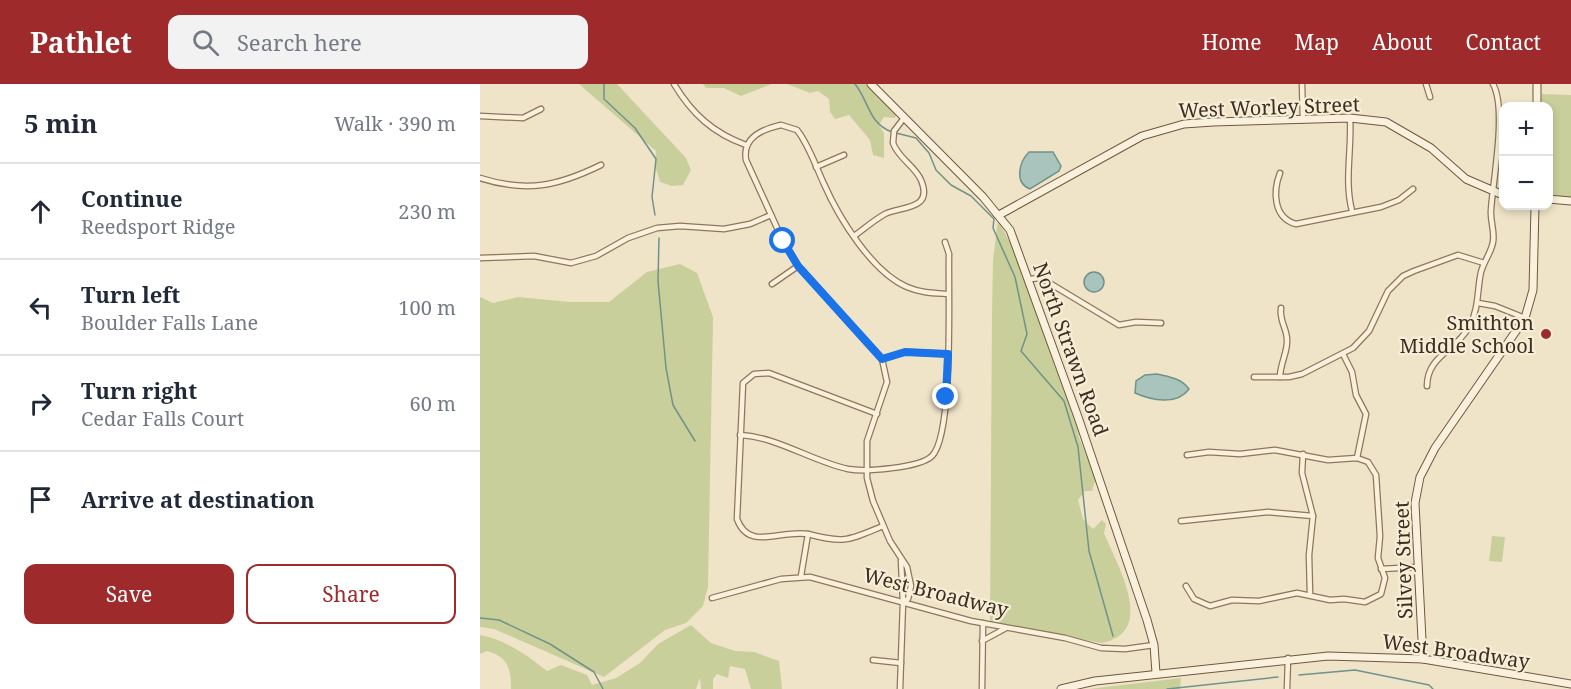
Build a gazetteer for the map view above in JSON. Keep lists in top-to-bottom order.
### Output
{
  "streets": {
    "street": [
      "West Worley Street",
      "North Strawn Road",
      "Silvey Street",
      "West Broadway"
    ]
  },
  "crossings": [
    ["West Worley Street", "North Strawn Road"],
    ["North Strawn Road", "West Broadway"],
    ["Silvey Street", "West Broadway"]
  ],
  "places": ["Smithton Middle School"],
  "page": {
    "header": "Pathlet",
    "search": "Search here",
    "nav": [
      "Home",
      "Map",
      "About",
      "Contact"
    ],
    "heading": ["5 min", "Walk · 390 m"],
    "map_buttons": ["+", "−"],
    "list": [
      ["Continue", "Reedsport Ridge", "230 m"],
      ["Turn left", "Boulder Falls Lane", "100 m"],
      ["Turn right", "Cedar Falls Court", "60 m"],
      "Arrive at destination"
    ],
    "buttons": ["Save", "Share"]
  }
}
